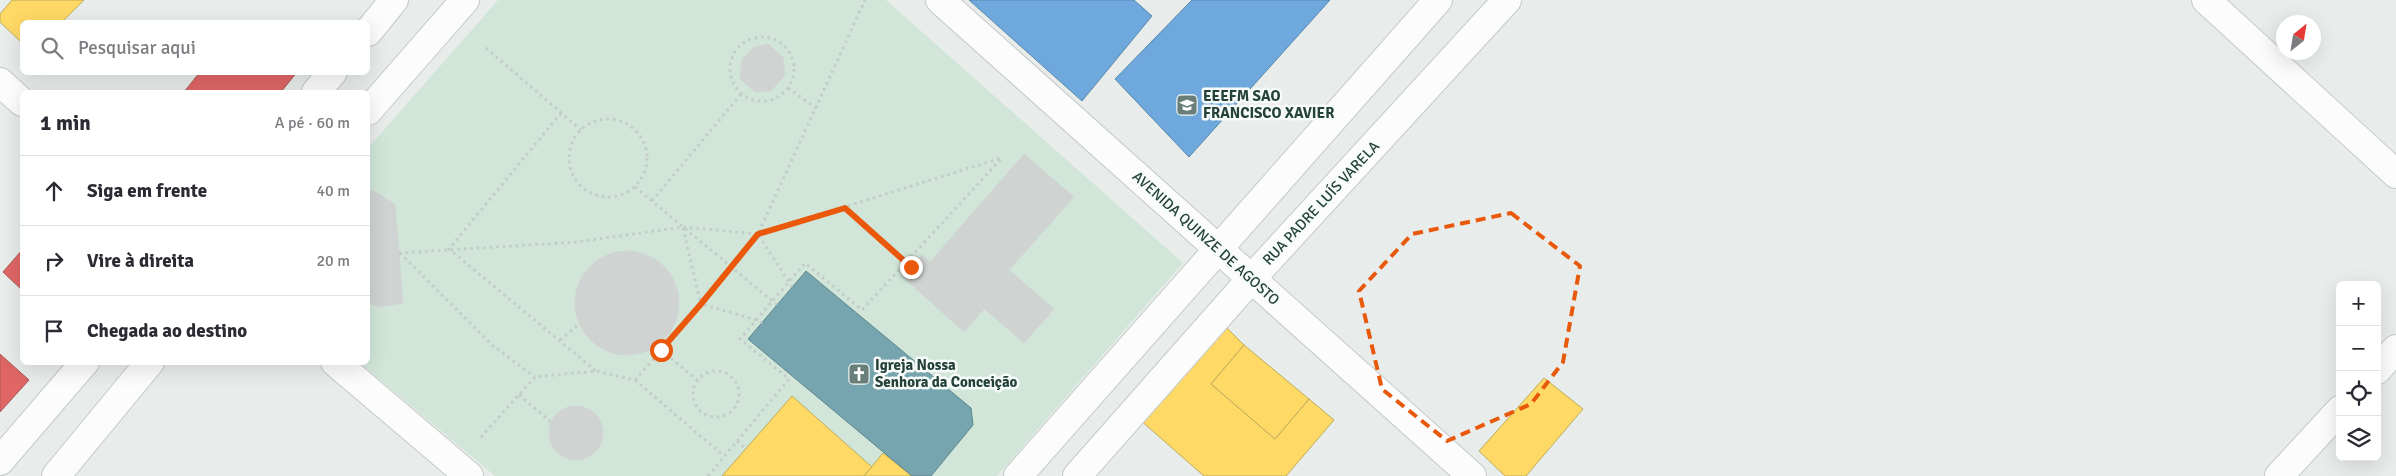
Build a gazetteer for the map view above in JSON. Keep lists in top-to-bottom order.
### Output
{
  "streets": {
    "street": ["RUA PADRE LUÍS VARELA", "AVENIDA QUINZE DE AGOSTO"]
  },
  "crossings": [
    ["RUA PADRE LUÍS VARELA", "AVENIDA QUINZE DE AGOSTO"]
  ],
  "places": {
    "school or university": ["EEEFM SAO FRANCISCO XAVIER"],
    "church": ["Igreja Nossa Senhora da Conceição"]
  },
  "north": "top right",
  "page": {
    "search": "Pesquisar aqui",
    "heading": ["1 min", "A pé · 60 m"],
    "list": [
      ["Siga em frente", "40 m"],
      ["Vire à direita", "20 m"],
      "Chegada ao destino"
    ],
    "map_buttons": ["+", "−"]
  }
}
